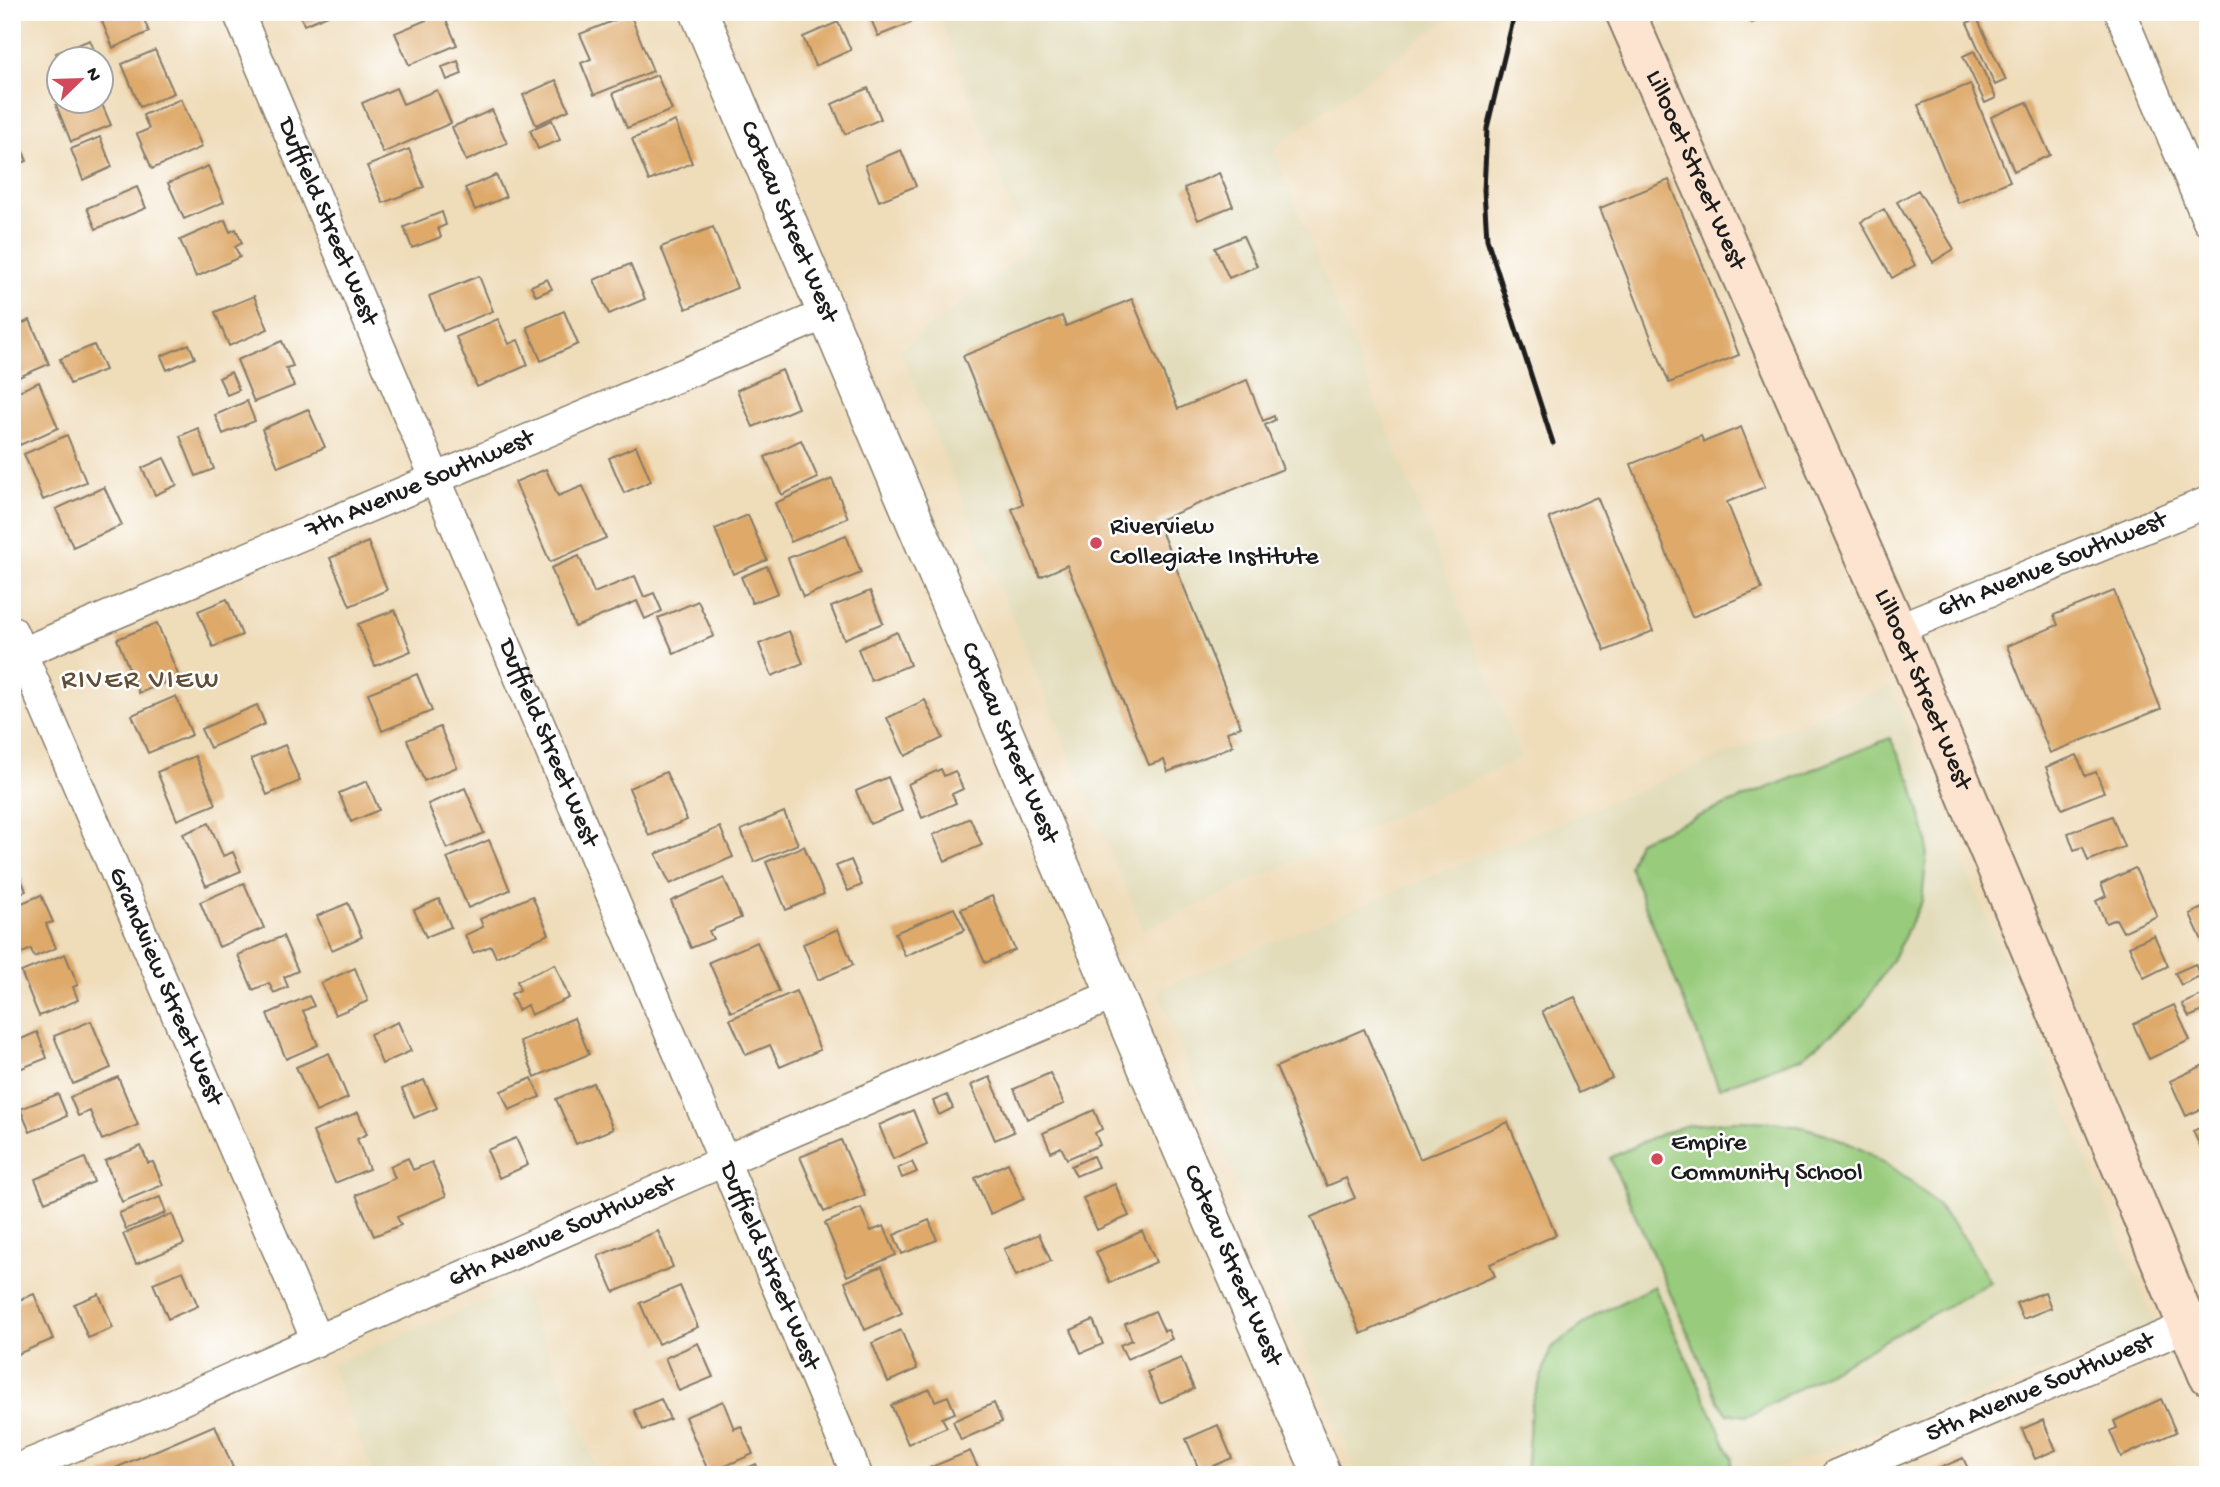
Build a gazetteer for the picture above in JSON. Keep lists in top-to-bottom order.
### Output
{
  "streets": {
    "main road": ["Lillooet Street West"],
    "street": [
      "Duffield Street West",
      "Coteau Street West",
      "7th Avenue Southwest",
      "6th Avenue Southwest",
      "Grandview Street West",
      "5th Avenue Southwest"
    ]
  },
  "crossings": [
    ["Lillooet Street West", "6th Avenue Southwest"],
    ["Lillooet Street West", "5th Avenue Southwest"],
    ["Duffield Street West", "7th Avenue Southwest"],
    ["Duffield Street West", "6th Avenue Southwest"],
    ["Coteau Street West", "7th Avenue Southwest"],
    ["Coteau Street West", "6th Avenue Southwest"],
    ["7th Avenue Southwest", "Grandview Street West"],
    ["6th Avenue Southwest", "Grandview Street West"]
  ],
  "districts": ["RIVER VIEW"],
  "places": ["Riverview Collegiate Institute", "Empire Community School"],
  "north": "top right"
}
